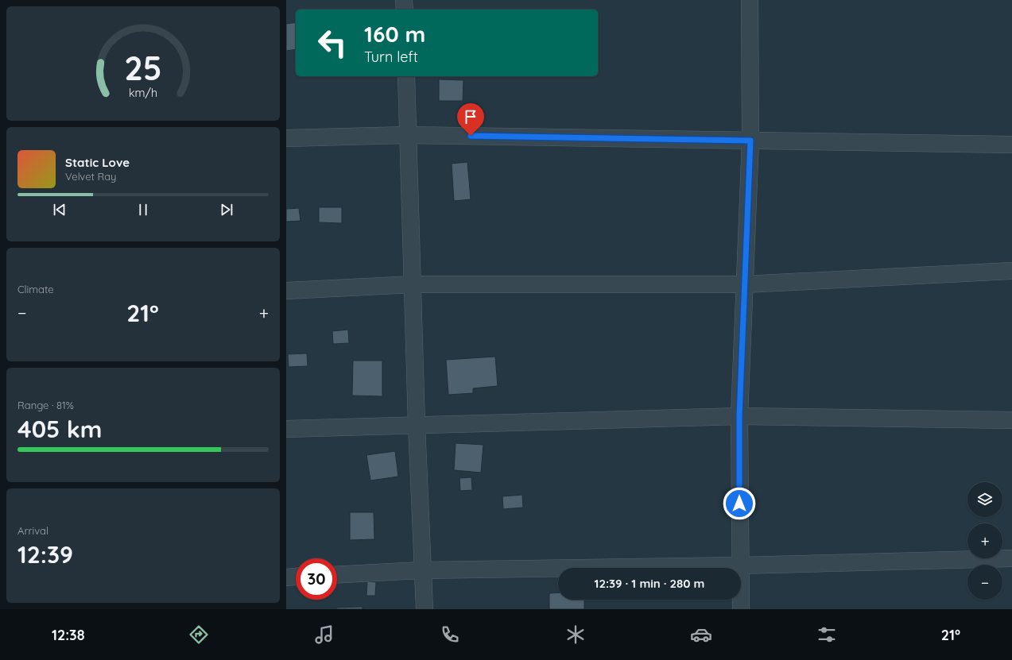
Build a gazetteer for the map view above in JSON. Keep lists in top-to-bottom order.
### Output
{
  "page": {
    "turn": ["160 m", "Turn left"],
    "song": ["Static Love", "Velvet Ray"],
    "tile": [
      "Climate",
      ["Range · 81%", "405 km"],
      ["Arrival", "12:39"]
    ],
    "heat": ["−", "21°", "+"],
    "map_buttons": ["+", "−"],
    "limit": "30",
    "trip": "12:39 · 1 min · 280 m",
    "tabs": ["12:38", "21°"],
    "gauge": ["25", "km/h"]
  }
}
